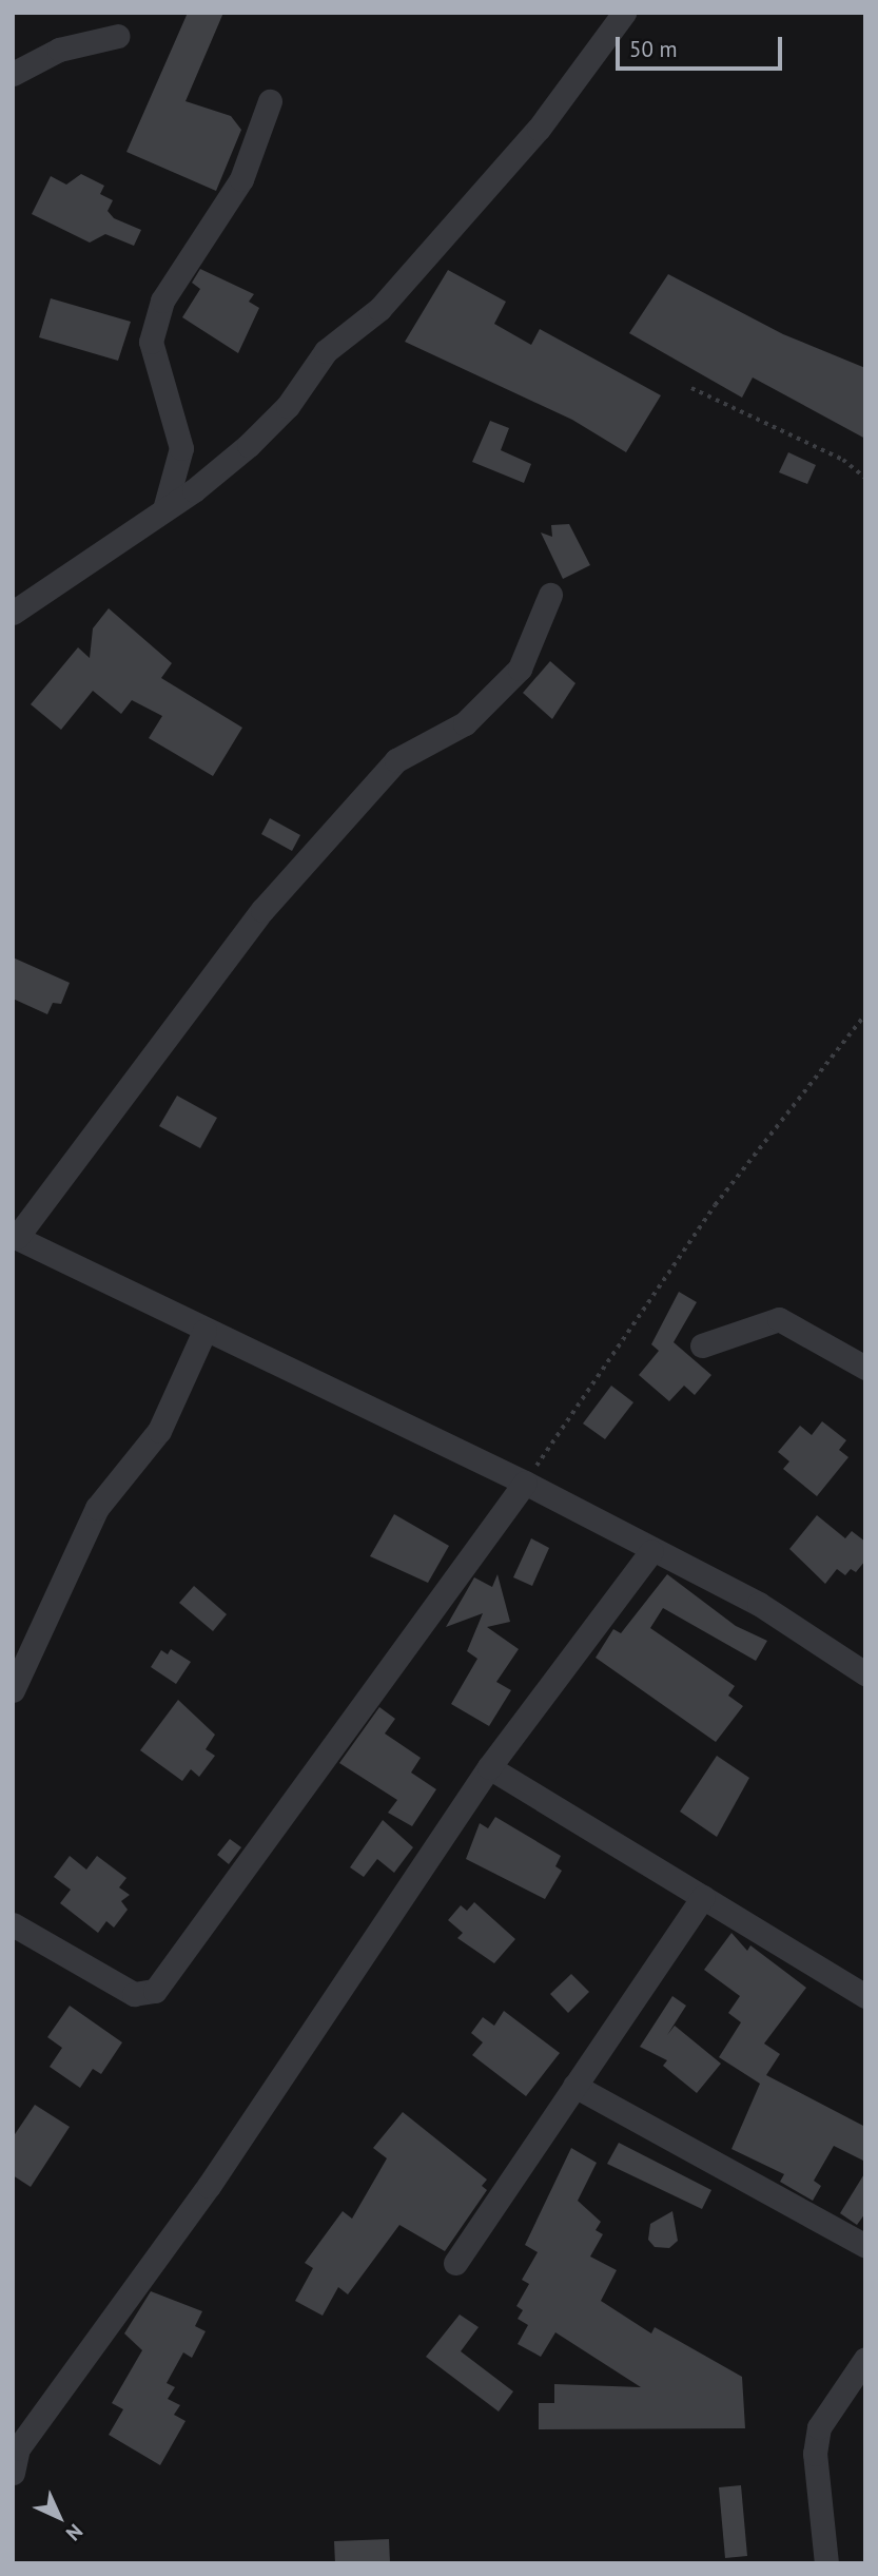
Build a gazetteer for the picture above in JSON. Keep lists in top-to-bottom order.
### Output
{
  "scale_bar": "50 m",
  "north": "bottom right"
}
